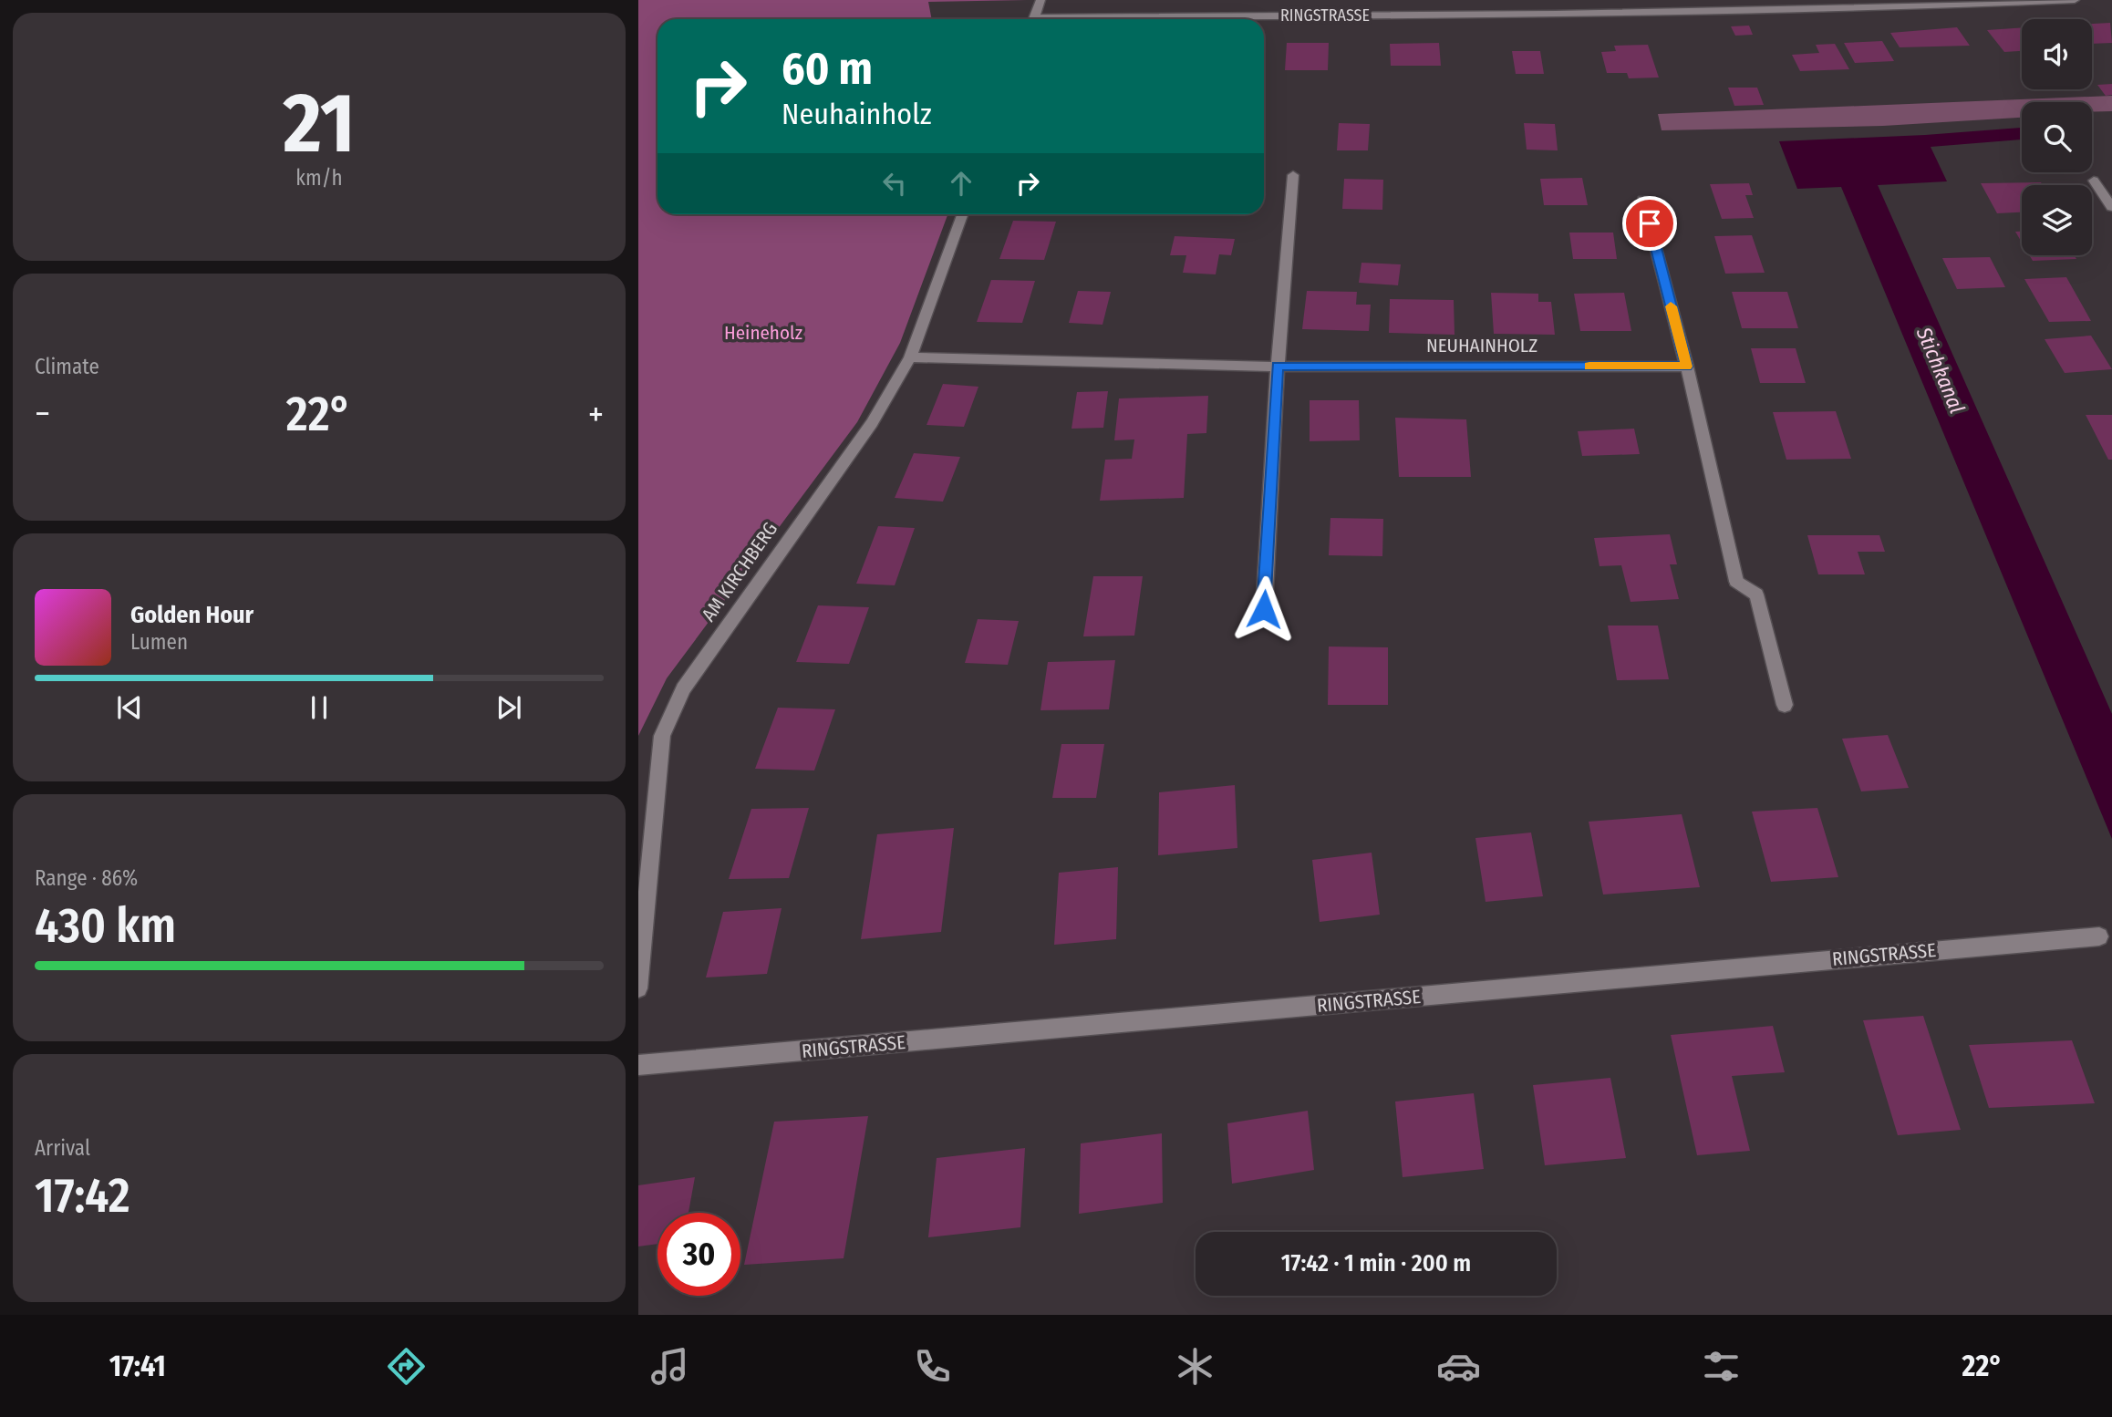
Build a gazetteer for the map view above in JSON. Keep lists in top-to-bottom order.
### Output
{
  "streets": {
    "street": ["RINGSTRASSE", "NEUHAINHOLZ", "AM KIRCHBERG"]
  },
  "crossings": [
    ["NEUHAINHOLZ", "AM KIRCHBERG"]
  ],
  "water": ["Stichkanal"],
  "parks": ["Heineholz"],
  "page": {
    "tile": [
      ["21", "km/h"],
      "Climate",
      ["Range · 86%", "430 km"],
      ["Arrival", "17:42"]
    ],
    "turn": ["60 m", "Neuhainholz"],
    "heat": ["−", "22°", "+"],
    "song": ["Golden Hour", "Lumen"],
    "limit": "30",
    "trip": "17:42 · 1 min · 200 m",
    "tabs": ["17:41", "22°"]
  }
}
